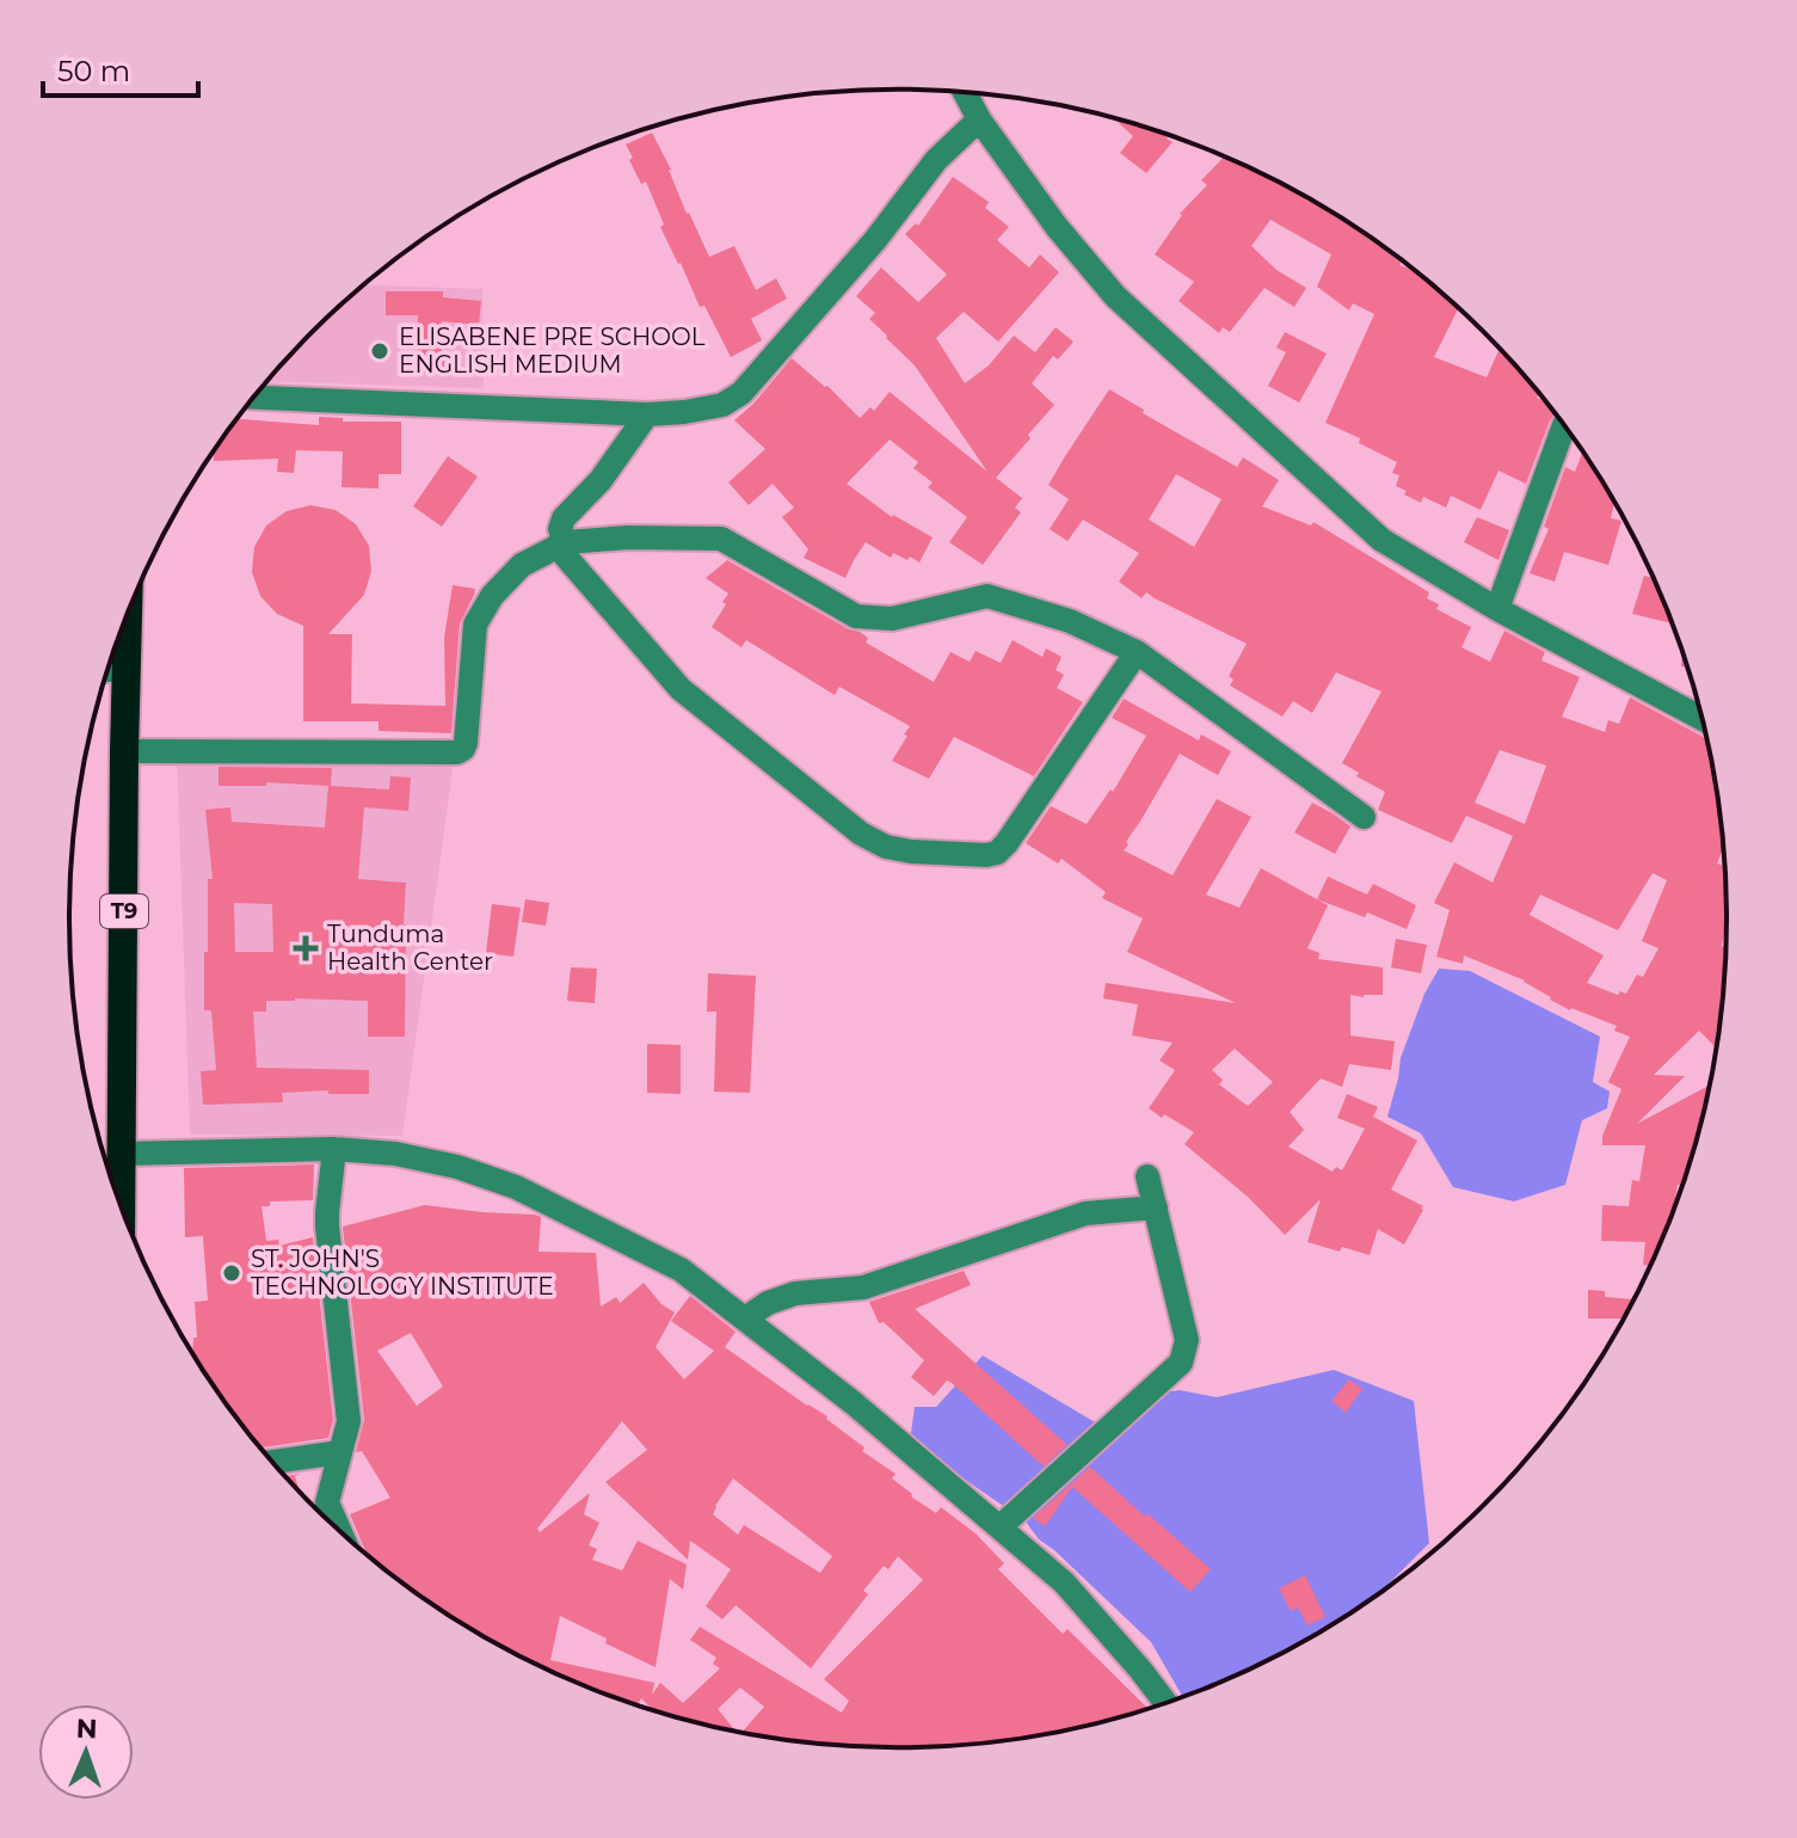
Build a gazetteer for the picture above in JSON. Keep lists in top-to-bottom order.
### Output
{
  "streets": {
    "highway": ["T9"]
  },
  "places": {
    "other": ["ELISABENE PRE SCHOOL ENGLISH MEDIUM", "ST. JOHN'S TECHNOLOGY INSTITUTE"],
    "health": ["Tunduma Health Center"]
  },
  "scale_bar": "50 m",
  "north": "top"
}
